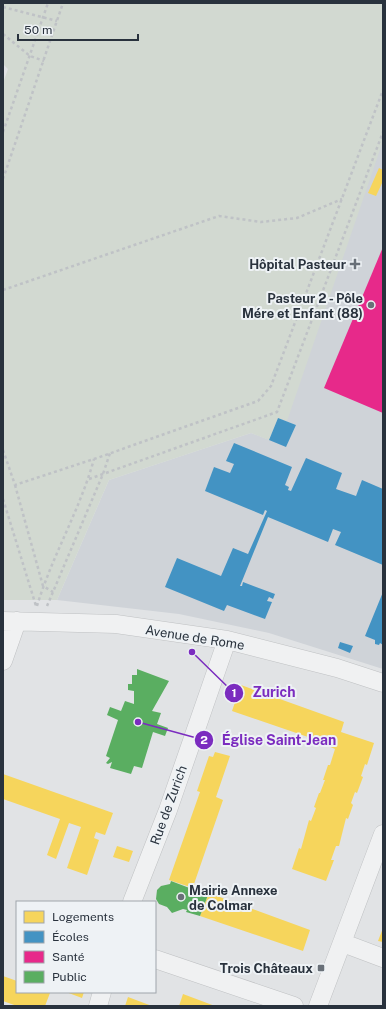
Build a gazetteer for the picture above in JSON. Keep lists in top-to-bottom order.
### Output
{
  "streets": {
    "street": ["Avenue de Rome", "Rue de Zurich"]
  },
  "crossings": [
    ["Avenue de Rome", "Rue de Zurich"]
  ],
  "places": {
    "health": ["Hôpital Pasteur"],
    "other": [
      "Pasteur 2 - Pôle Mére et Enfant (88)",
      "Zurich",
      "Église Saint-Jean",
      "Mairie Annexe de Colmar"
    ],
    "transit": ["Trois Châteaux"]
  },
  "legend": [
    "Logements",
    "Écoles",
    "Santé",
    "Public"
  ],
  "scale_bar": "50 m"
}
